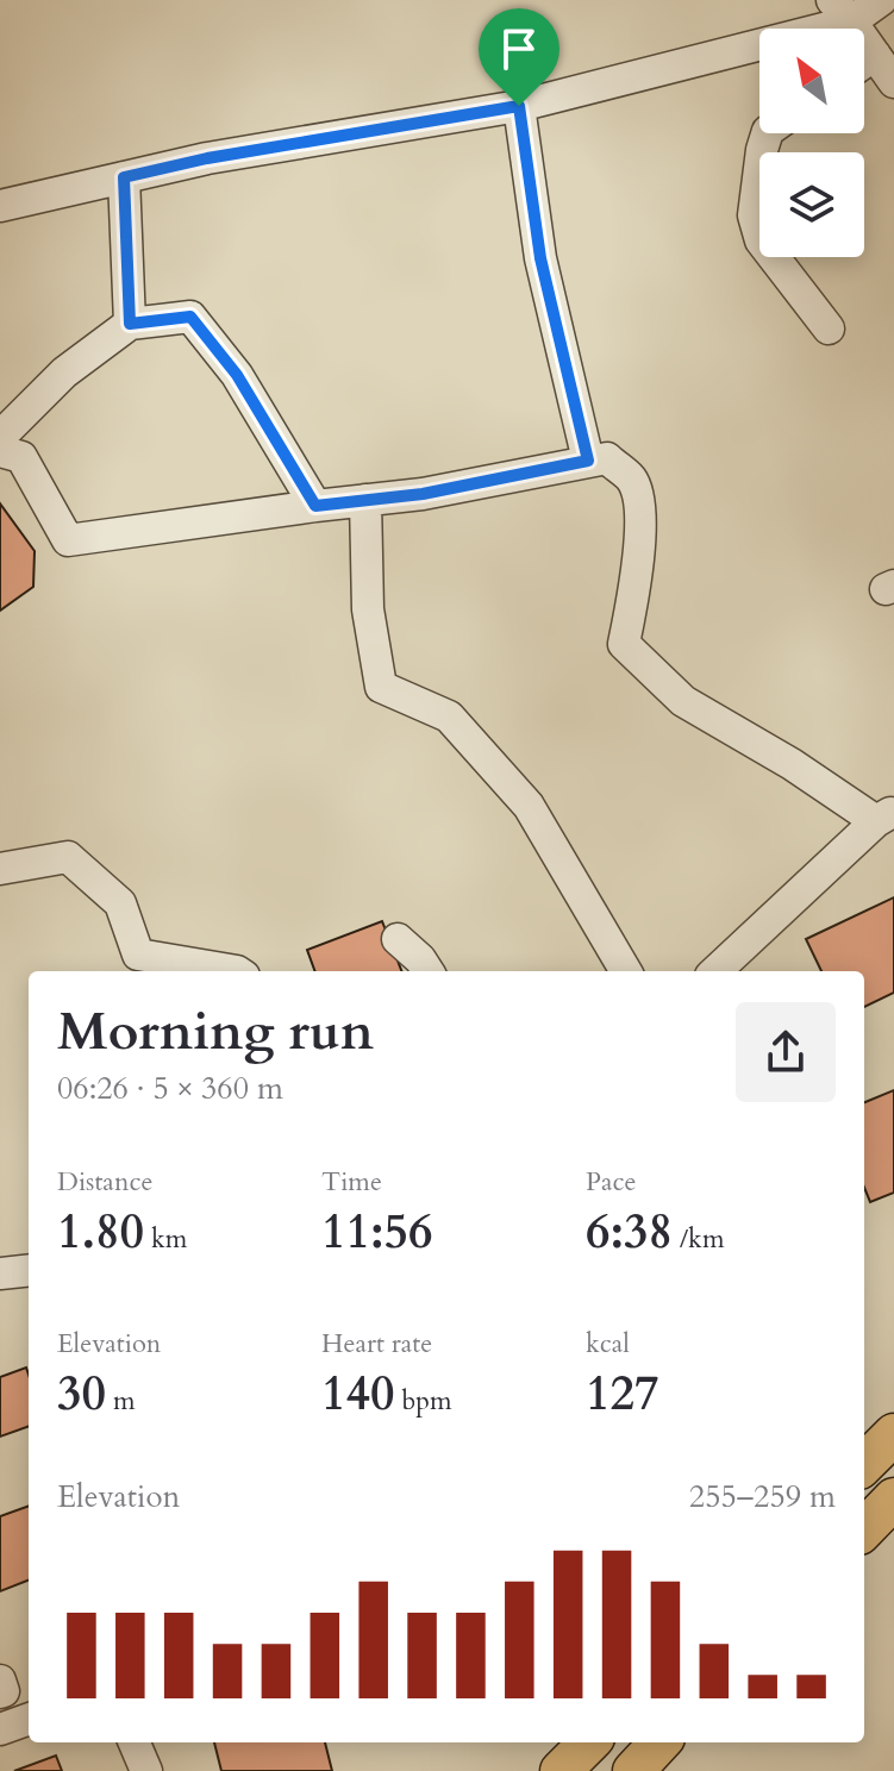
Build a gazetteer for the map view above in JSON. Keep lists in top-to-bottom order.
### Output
{
  "north": "top left",
  "page": {
    "heading": ["Morning run", "06:26 · 5 × 360 m"],
    "stats": [
      ["Distance", "1.80 km"],
      ["Time", "11:56"],
      ["Pace", "6:38 /km"],
      ["Elevation", "30 m"],
      ["Heart rate", "140 bpm"],
      ["kcal", "127"]
    ],
    "chart": ["Elevation", "255–259 m"]
  }
}
